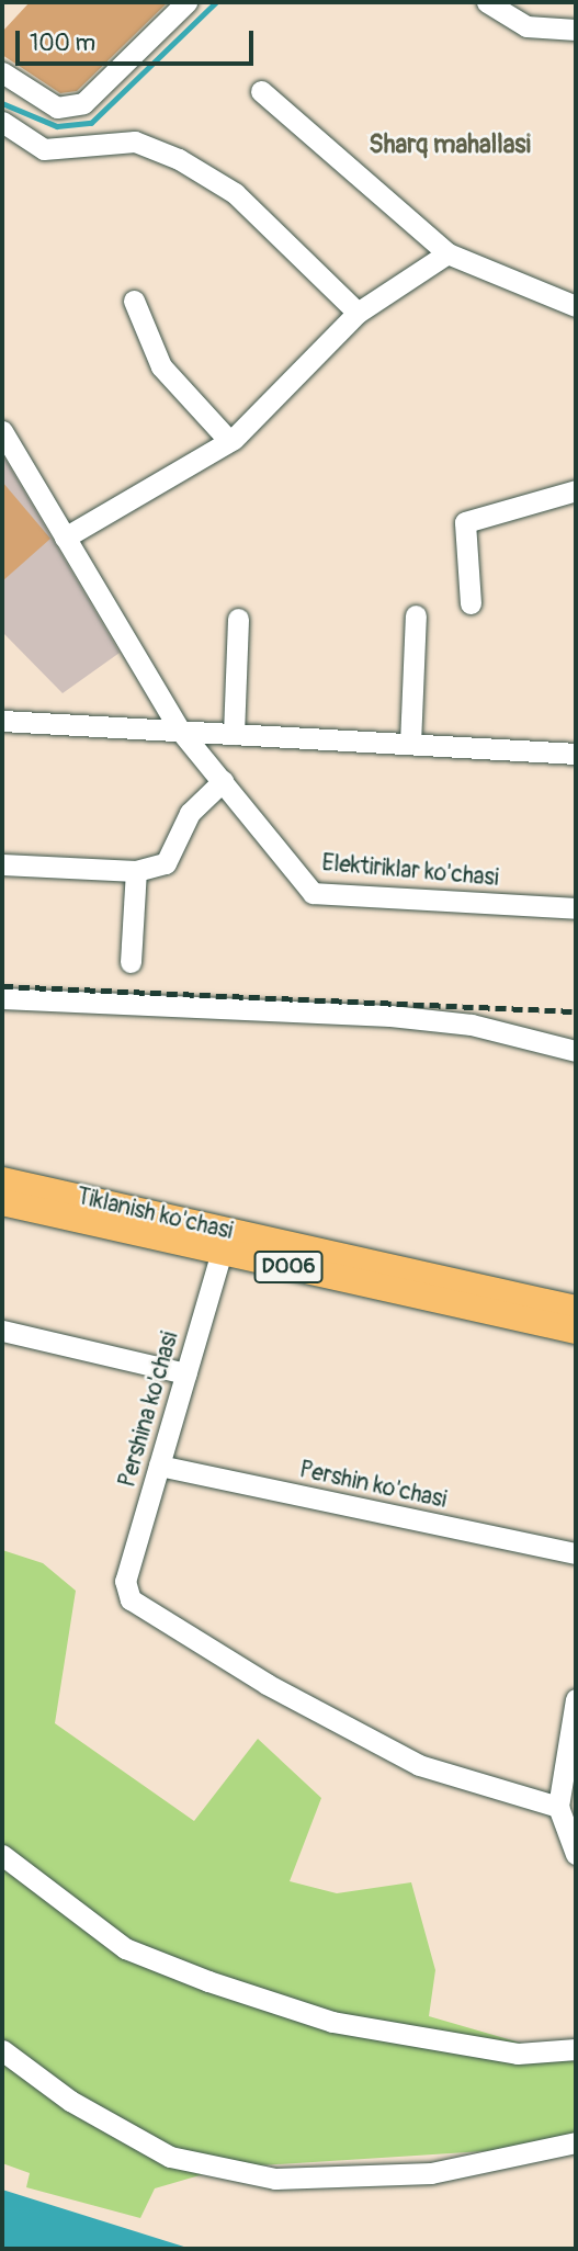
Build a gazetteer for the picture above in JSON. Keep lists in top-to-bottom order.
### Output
{
  "streets": {
    "main road": ["Tiklanish ko'chasi", "D006"],
    "street": ["Elektiriklar ko'chasi", "Pershina ko'chasi", "Pershin ko'chasi"]
  },
  "crossings": [
    ["D006", "Pershina ko'chasi"],
    ["Pershina ko'chasi", "Pershin ko'chasi"]
  ],
  "districts": ["Sharq mahallasi"],
  "scale_bar": "100 m"
}
